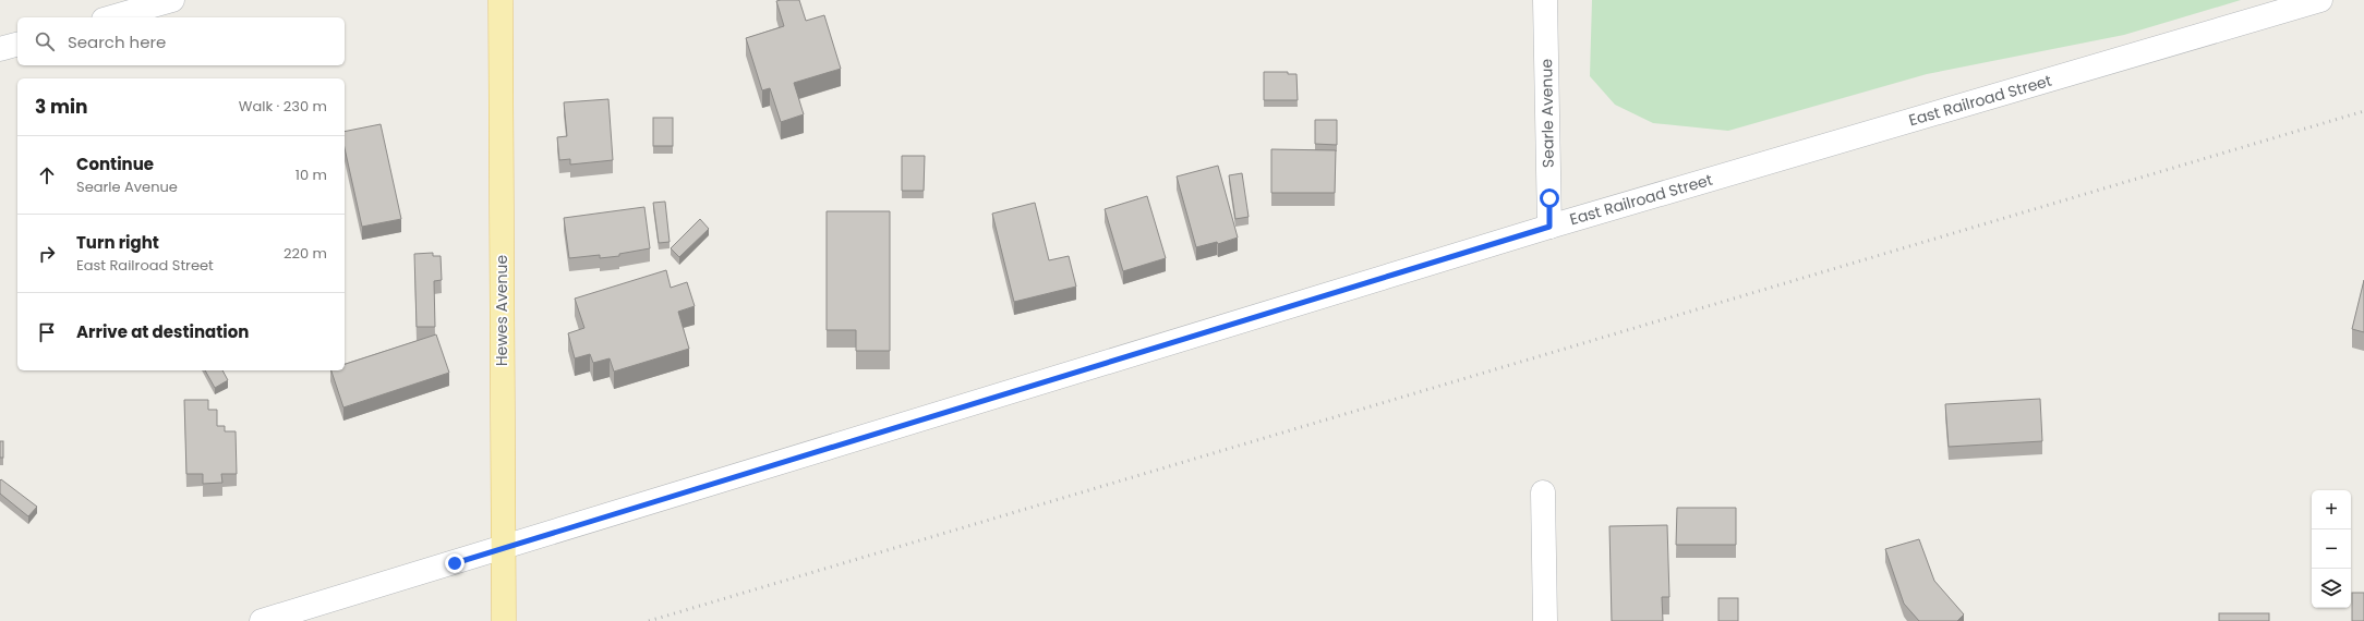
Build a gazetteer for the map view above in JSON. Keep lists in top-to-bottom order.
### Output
{
  "streets": {
    "main road": ["Hewes Avenue"],
    "street": ["East Railroad Street", "Searle Avenue"]
  },
  "crossings": [
    ["East Railroad Street", "Searle Avenue"],
    ["East Railroad Street", "Hewes Avenue"]
  ],
  "page": {
    "search": "Search here",
    "heading": ["3 min", "Walk · 230 m"],
    "list": [
      ["Continue", "Searle Avenue", "10 m"],
      ["Turn right", "East Railroad Street", "220 m"],
      "Arrive at destination"
    ],
    "map_buttons": ["+", "−"]
  }
}
